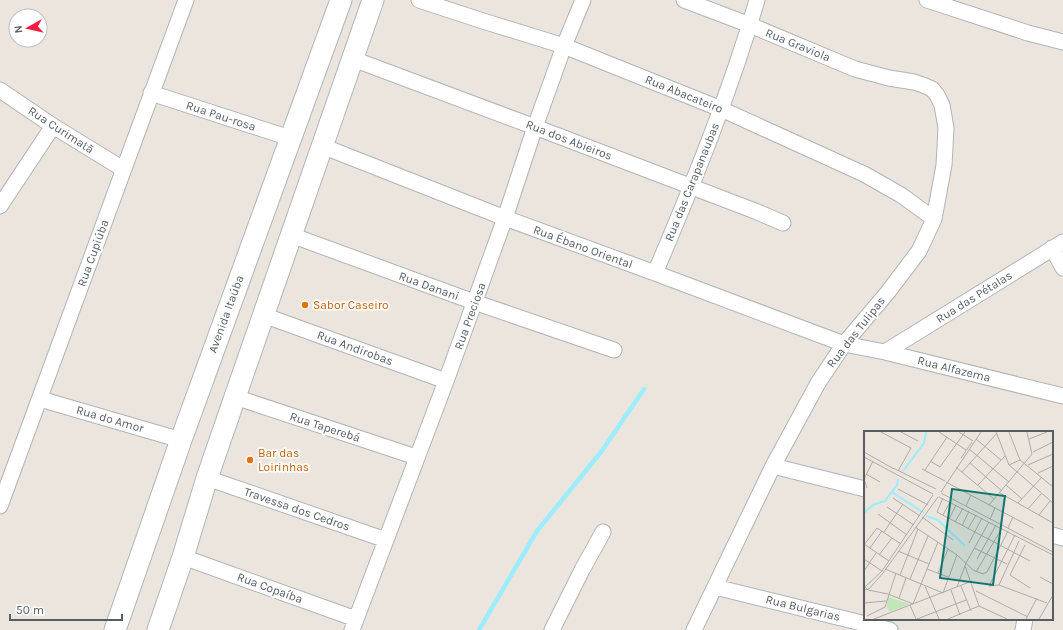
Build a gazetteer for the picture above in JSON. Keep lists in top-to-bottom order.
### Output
{
  "streets": {
    "street": [
      "Rua Graviola",
      "Rua Abacateiro",
      "Rua Pau-rosa",
      "Rua Curimatã",
      "Rua dos Abieiros",
      "Rua das Carapanaubas",
      "Rua Ébano Oriental",
      "Rua Cupiúba",
      "Rua Danani",
      "Rua das Pétalas",
      "Avenida Itaúba",
      "Rua Preciosa",
      "Rua das Tulipas",
      "Rua Andirobas",
      "Rua Alfazema",
      "Rua do Amor",
      "Rua Taperebá",
      "Travessa dos Cedros",
      "Rua Copaíba",
      "Rua Bulgarias"
    ]
  },
  "crossings": [
    ["Rua Graviola", "Rua das Carapanaubas"],
    ["Rua Graviola", "Rua das Tulipas"],
    ["Rua Abacateiro", "Rua das Carapanaubas"],
    ["Rua Abacateiro", "Rua Preciosa"],
    ["Rua Abacateiro", "Rua das Tulipas"],
    ["Rua Pau-rosa", "Rua Cupiúba"],
    ["Rua Pau-rosa", "Avenida Itaúba"],
    ["Rua Curimatã", "Rua Cupiúba"],
    ["Rua dos Abieiros", "Rua das Carapanaubas"],
    ["Rua dos Abieiros", "Rua Preciosa"],
    ["Rua das Carapanaubas", "Rua Ébano Oriental"],
    ["Rua Ébano Oriental", "Rua Preciosa"],
    ["Rua Ébano Oriental", "Rua das Tulipas"],
    ["Rua Ébano Oriental", "Rua Alfazema"],
    ["Rua Cupiúba", "Rua do Amor"],
    ["Rua Danani", "Rua Preciosa"],
    ["Rua das Pétalas", "Rua Alfazema"],
    ["Avenida Itaúba", "Rua do Amor"],
    ["Rua Preciosa", "Rua Andirobas"],
    ["Rua Preciosa", "Rua Taperebá"],
    ["Rua Preciosa", "Travessa dos Cedros"],
    ["Rua Preciosa", "Rua Copaíba"],
    ["Rua das Tulipas", "Rua Alfazema"],
    ["Rua das Tulipas", "Rua Bulgarias"]
  ],
  "places": ["Sabor Caseiro", "Bar das Loirinhas"],
  "scale_bar": "50 m",
  "north": "left"
}
